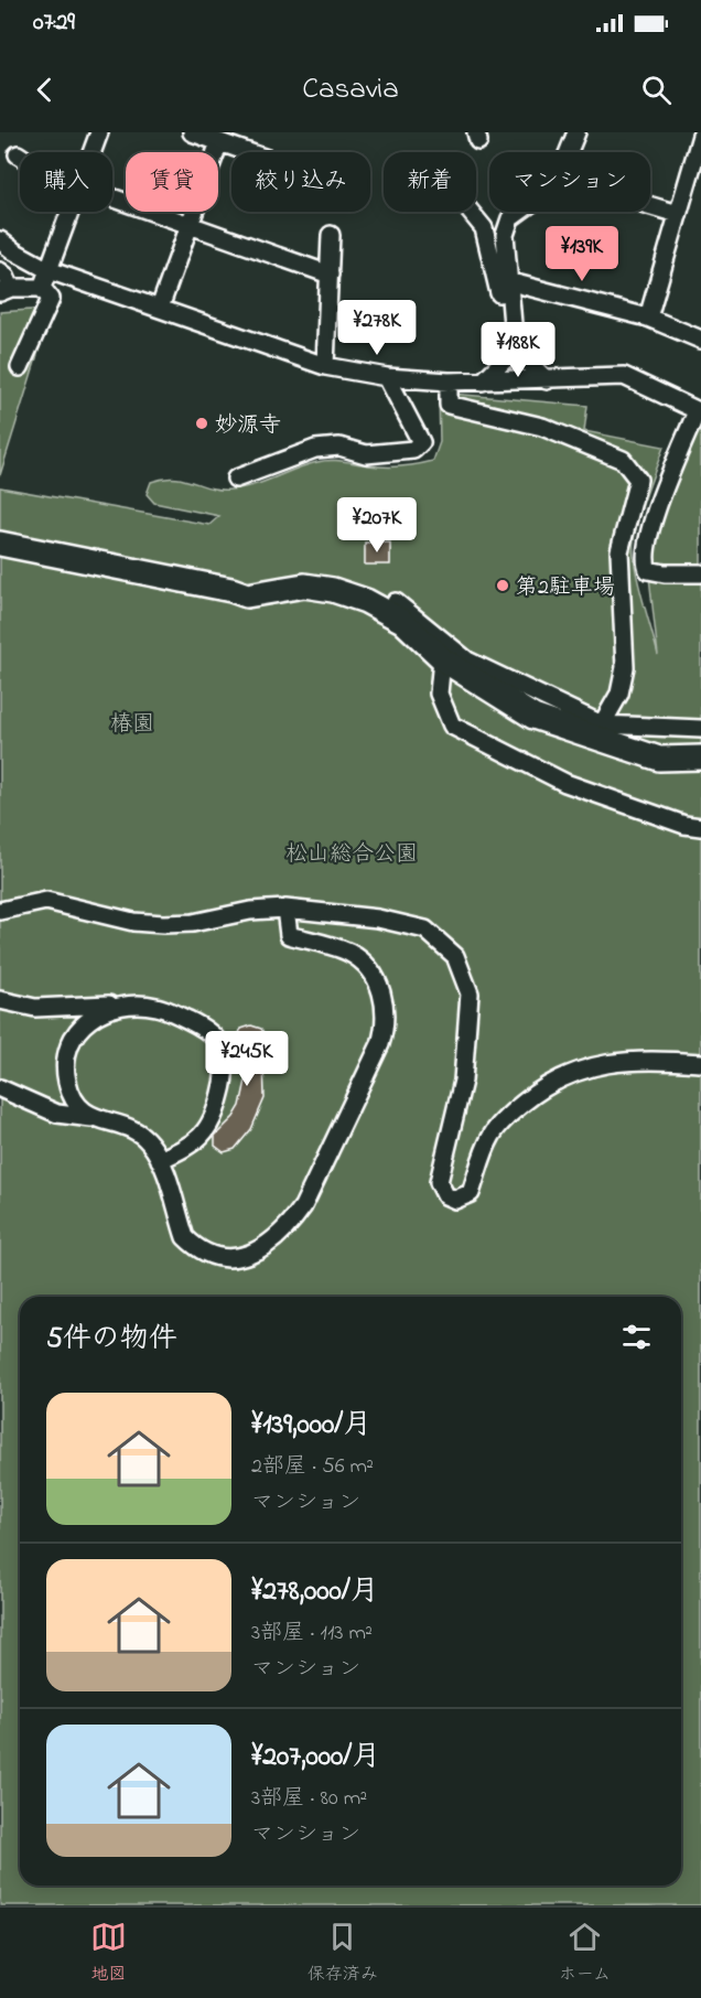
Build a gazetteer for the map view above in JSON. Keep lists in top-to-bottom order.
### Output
{
  "parks": ["椿園", "松山総合公園"],
  "places": ["妙源寺", "第2駐車場"],
  "page": {
    "status": "07:29",
    "header": "Casavia",
    "chip": [
      "購入",
      "賃貸",
      "絞り込み",
      "新着",
      "マンション"
    ],
    "price": [
      "¥139K",
      "¥278K",
      "¥188K",
      "¥207K",
      "¥245K"
    ],
    "heading": "5件の物件",
    "list": [
      {
        "name": "¥139,000/月",
        "note": "2部屋 · 56 m² · マンション"
      },
      {
        "name": "¥278,000/月",
        "note": "3部屋 · 113 m² · マンション"
      },
      {
        "name": "¥207,000/月",
        "note": "3部屋 · 80 m² · マンション"
      }
    ],
    "tabs": ["地図", "保存済み", "ホーム"]
  }
}
